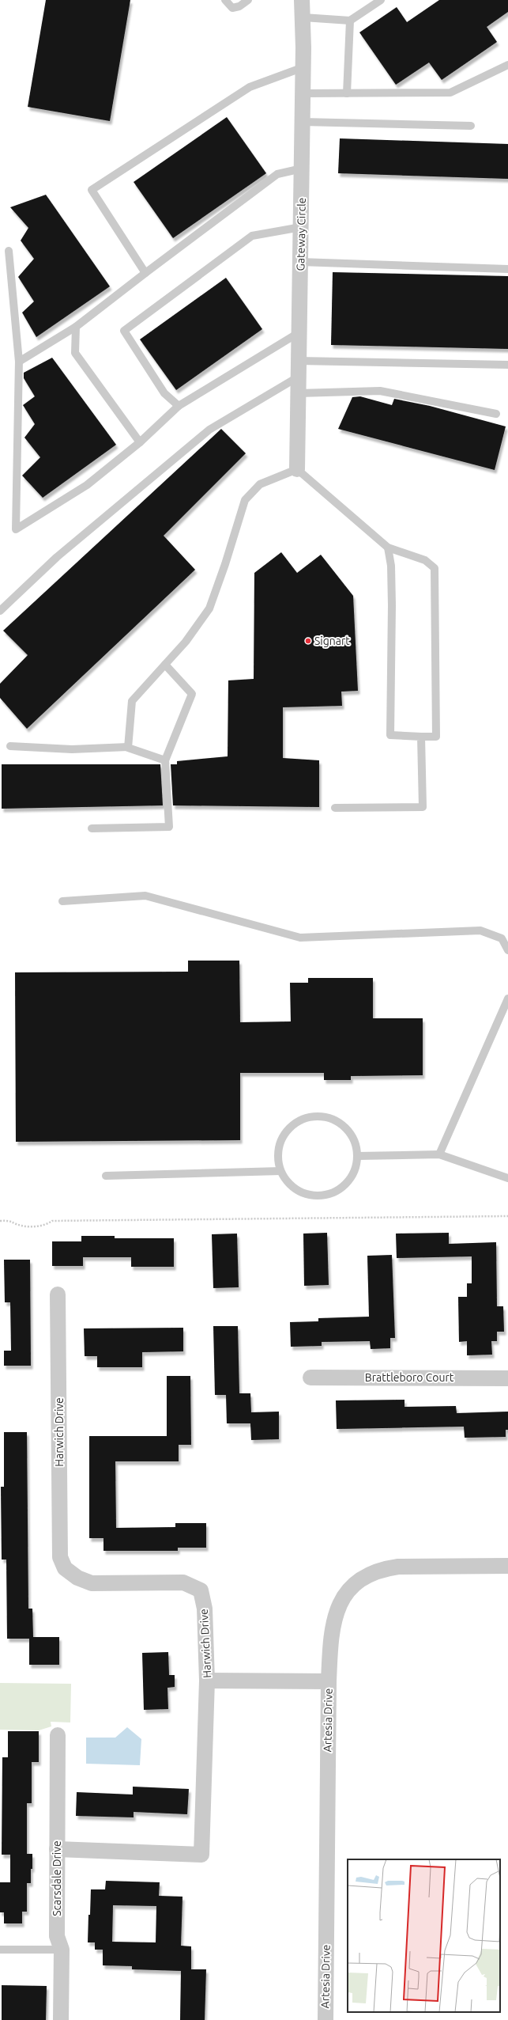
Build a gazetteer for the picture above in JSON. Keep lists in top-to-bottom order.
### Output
{
  "streets": {
    "street": [
      "Gateway Circle",
      "Brattleboro Court",
      "Harwich Drive",
      "Artesia Drive",
      "Scarsdale Drive"
    ]
  },
  "crossings": [
    ["Harwich Drive", "Scarsdale Drive"]
  ],
  "places": ["Signart"]
}
